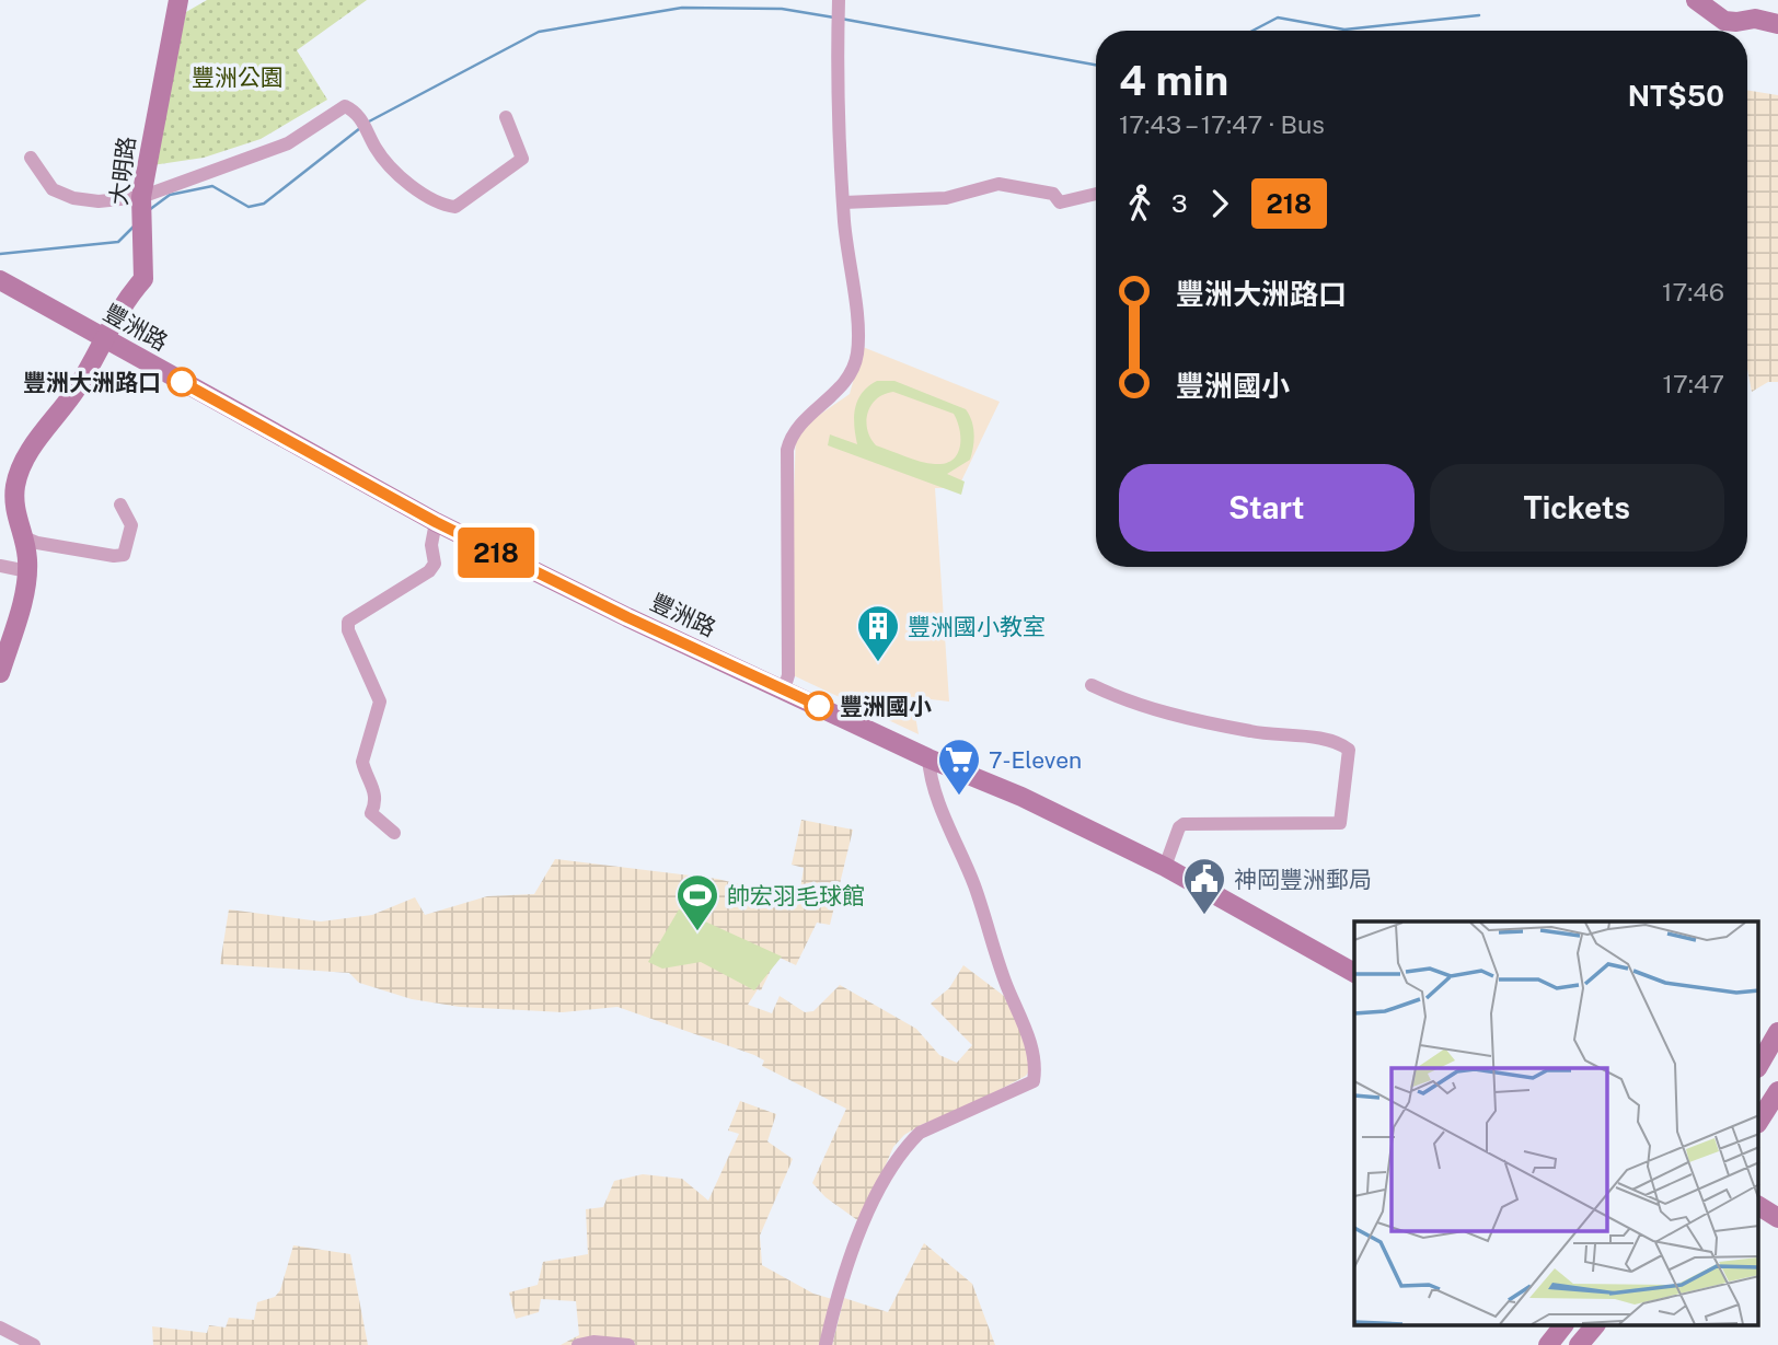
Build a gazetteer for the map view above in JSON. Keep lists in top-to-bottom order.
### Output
{
  "streets": {
    "street": ["大明路", "豐洲路"]
  },
  "crossings": [
    ["大明路", "豐洲路"]
  ],
  "parks": ["豐洲公園"],
  "places": {
    "other": ["豐洲大洲路口", "豐洲國小"],
    "building": ["豐洲國小教室"],
    "supermarket": ["7-Eleven"],
    "public building": ["神岡豐洲郵局"],
    "sports": ["帥宏羽毛球館"]
  },
  "lines": ["bus line 218"],
  "page": {
    "on_map": "218",
    "heading": ["4 min", "17:43 – 17:47 · Bus", "NT$50"],
    "legs": ["3", "218"],
    "list": [
      {
        "name": "豐洲大洲路口",
        "value": "17:46"
      },
      {
        "name": "豐洲國小",
        "value": "17:47"
      }
    ],
    "buttons": ["Start", "Tickets"]
  }
}
